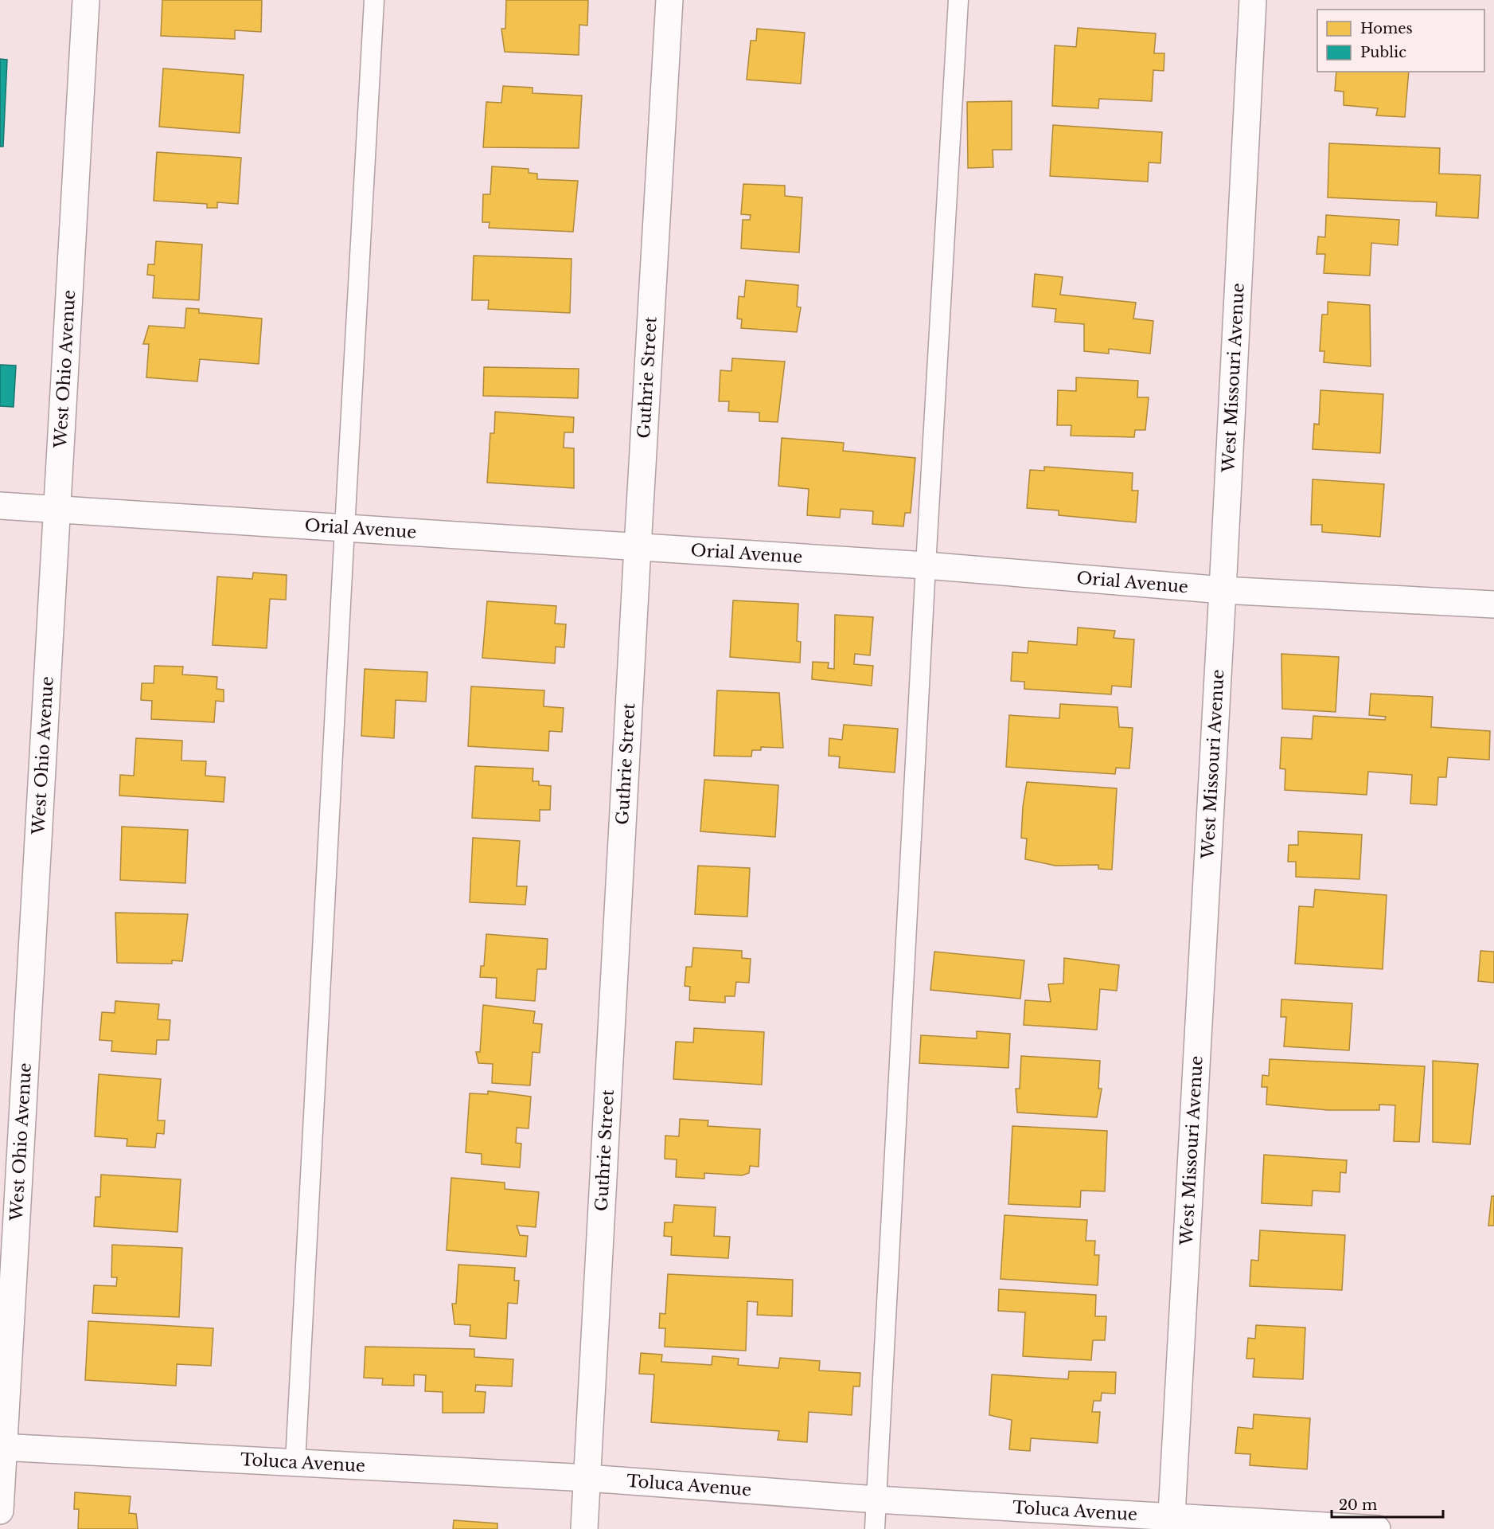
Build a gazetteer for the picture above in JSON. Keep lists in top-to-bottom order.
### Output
{
  "streets": {
    "street": [
      "West Ohio Avenue",
      "Guthrie Street",
      "West Missouri Avenue",
      "Orial Avenue",
      "Toluca Avenue"
    ]
  },
  "crossings": [
    ["West Ohio Avenue", "Orial Avenue"],
    ["West Ohio Avenue", "Toluca Avenue"],
    ["Guthrie Street", "Orial Avenue"],
    ["Guthrie Street", "Toluca Avenue"],
    ["West Missouri Avenue", "Orial Avenue"],
    ["West Missouri Avenue", "Toluca Avenue"]
  ],
  "legend": ["Homes", "Public"],
  "scale_bar": "20 m"
}
